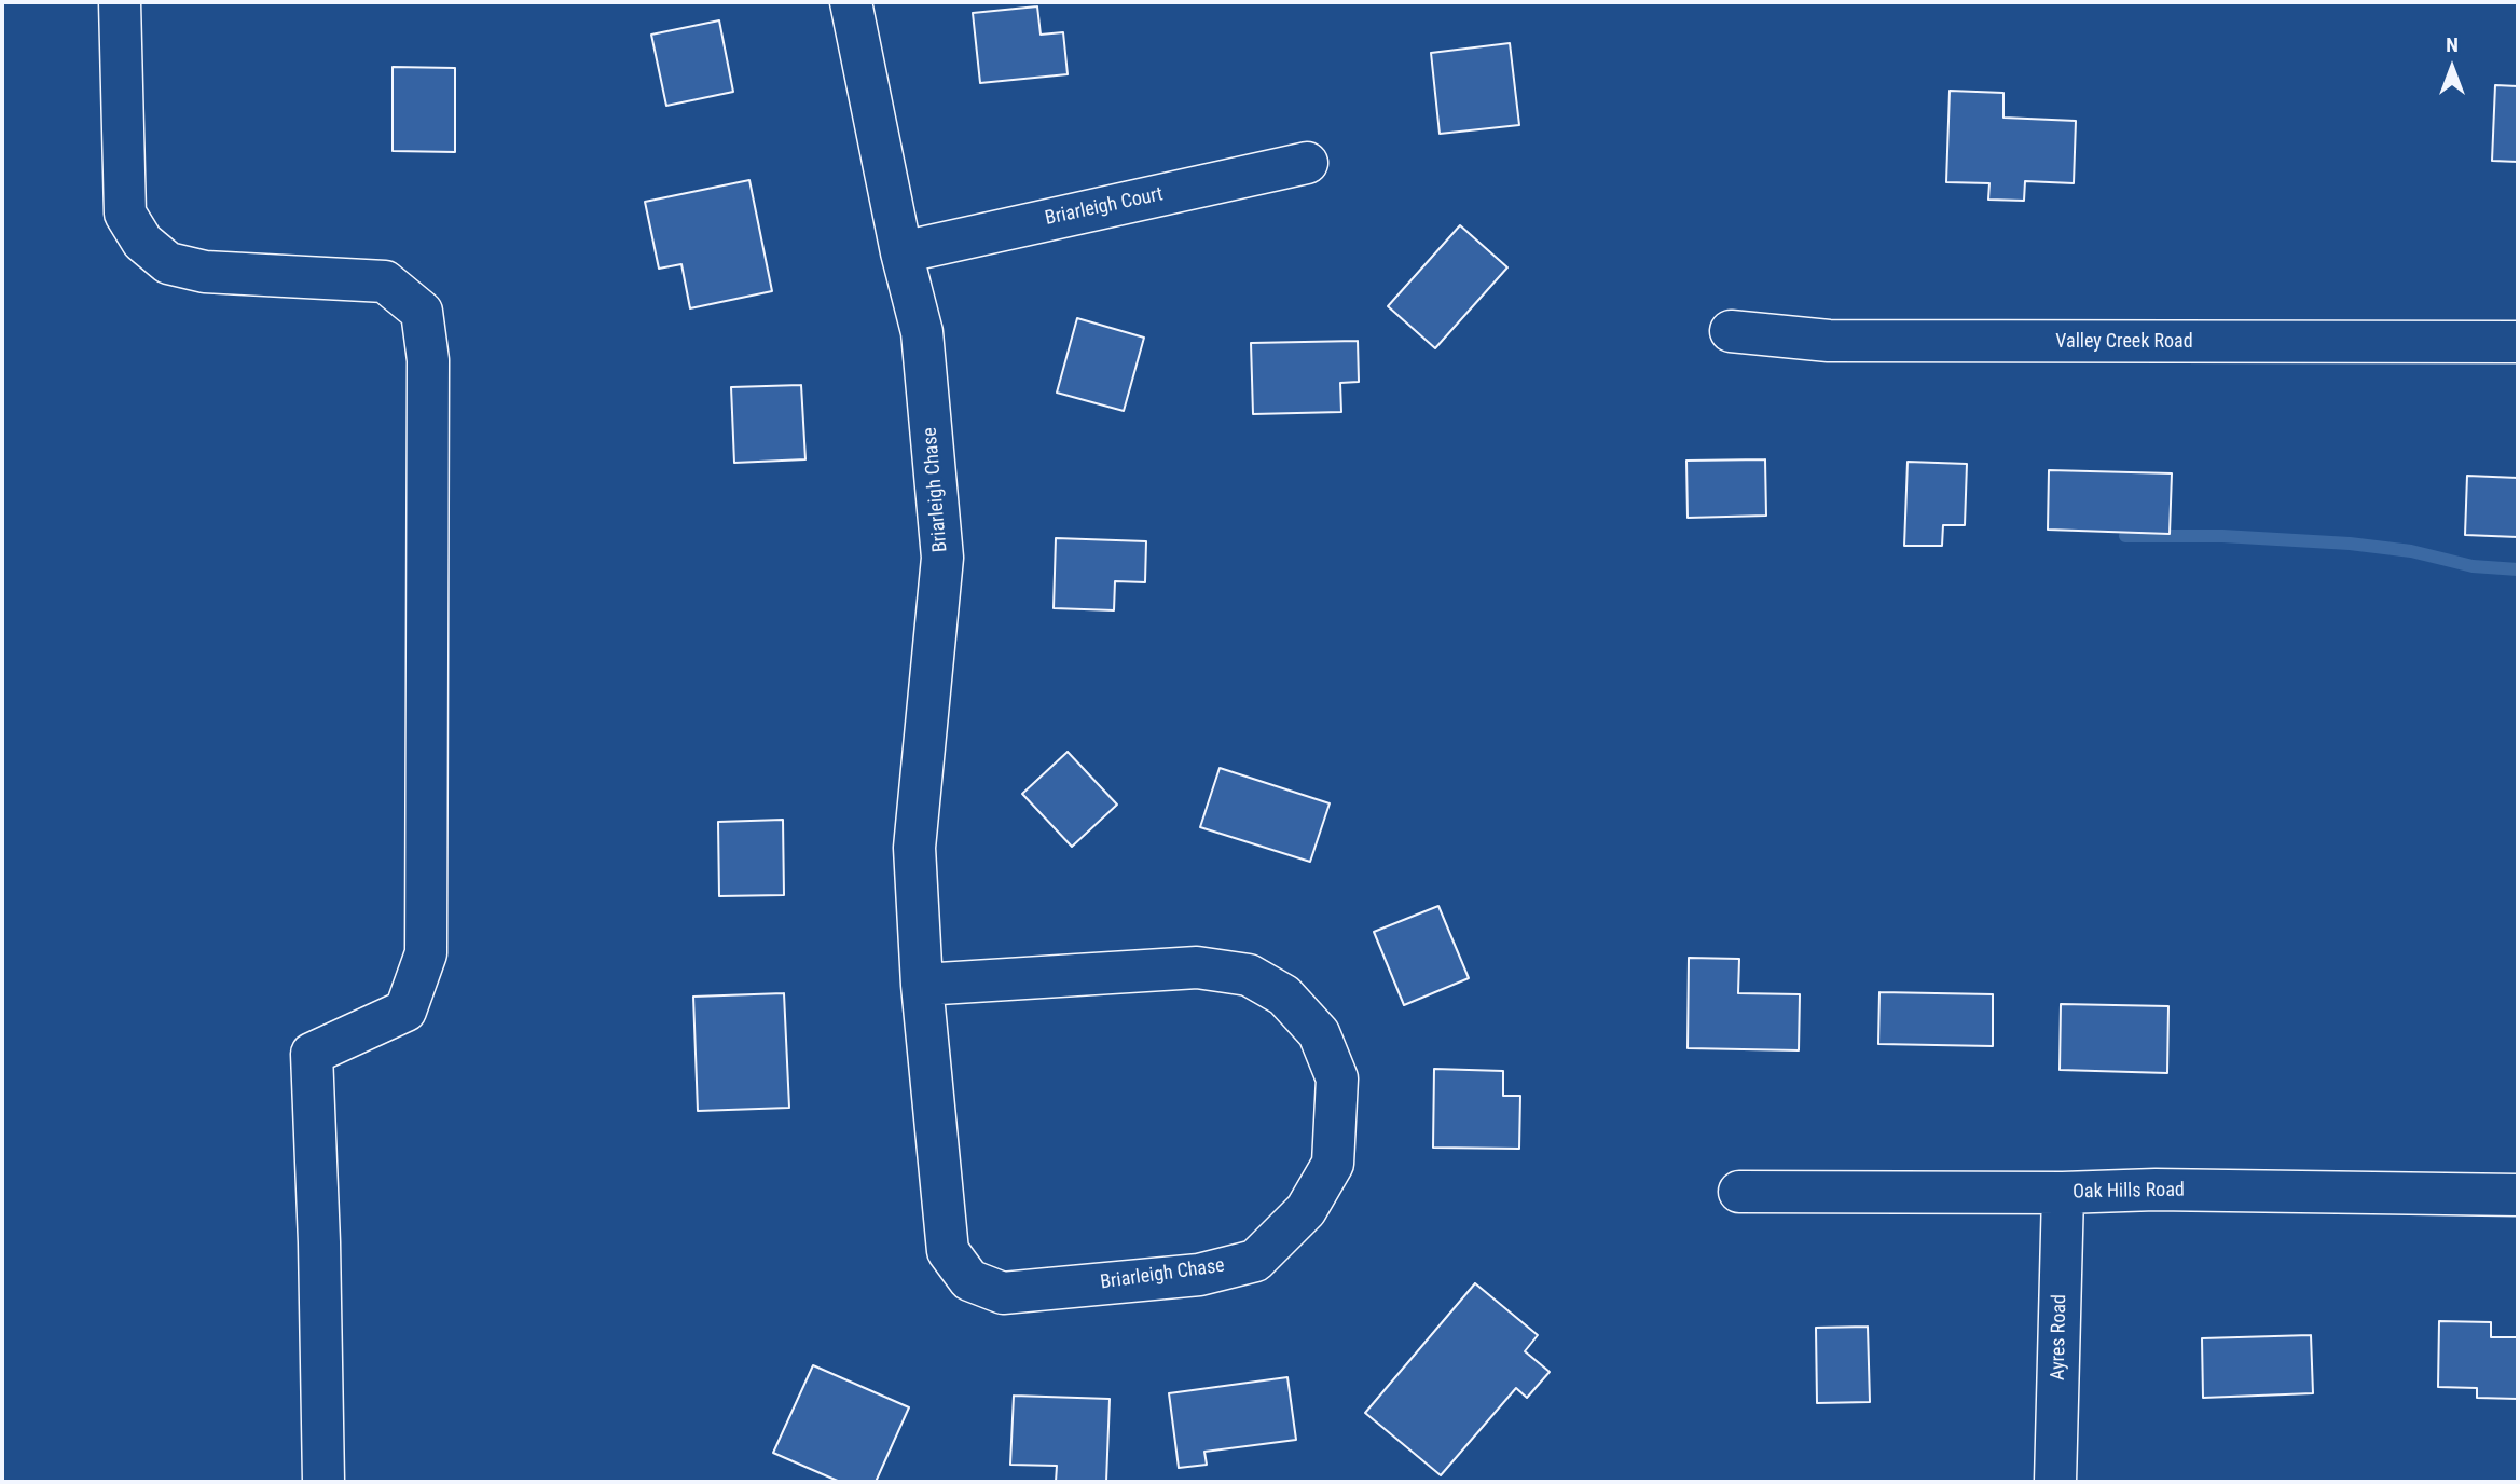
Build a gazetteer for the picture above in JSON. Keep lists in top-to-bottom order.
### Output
{
  "streets": {
    "street": [
      "Briarleigh Court",
      "Valley Creek Road",
      "Briarleigh Chase",
      "Oak Hills Road",
      "Ayres Road"
    ]
  },
  "crossings": [
    ["Briarleigh Court", "Briarleigh Chase"],
    ["Oak Hills Road", "Ayres Road"]
  ],
  "north": "top"
}
